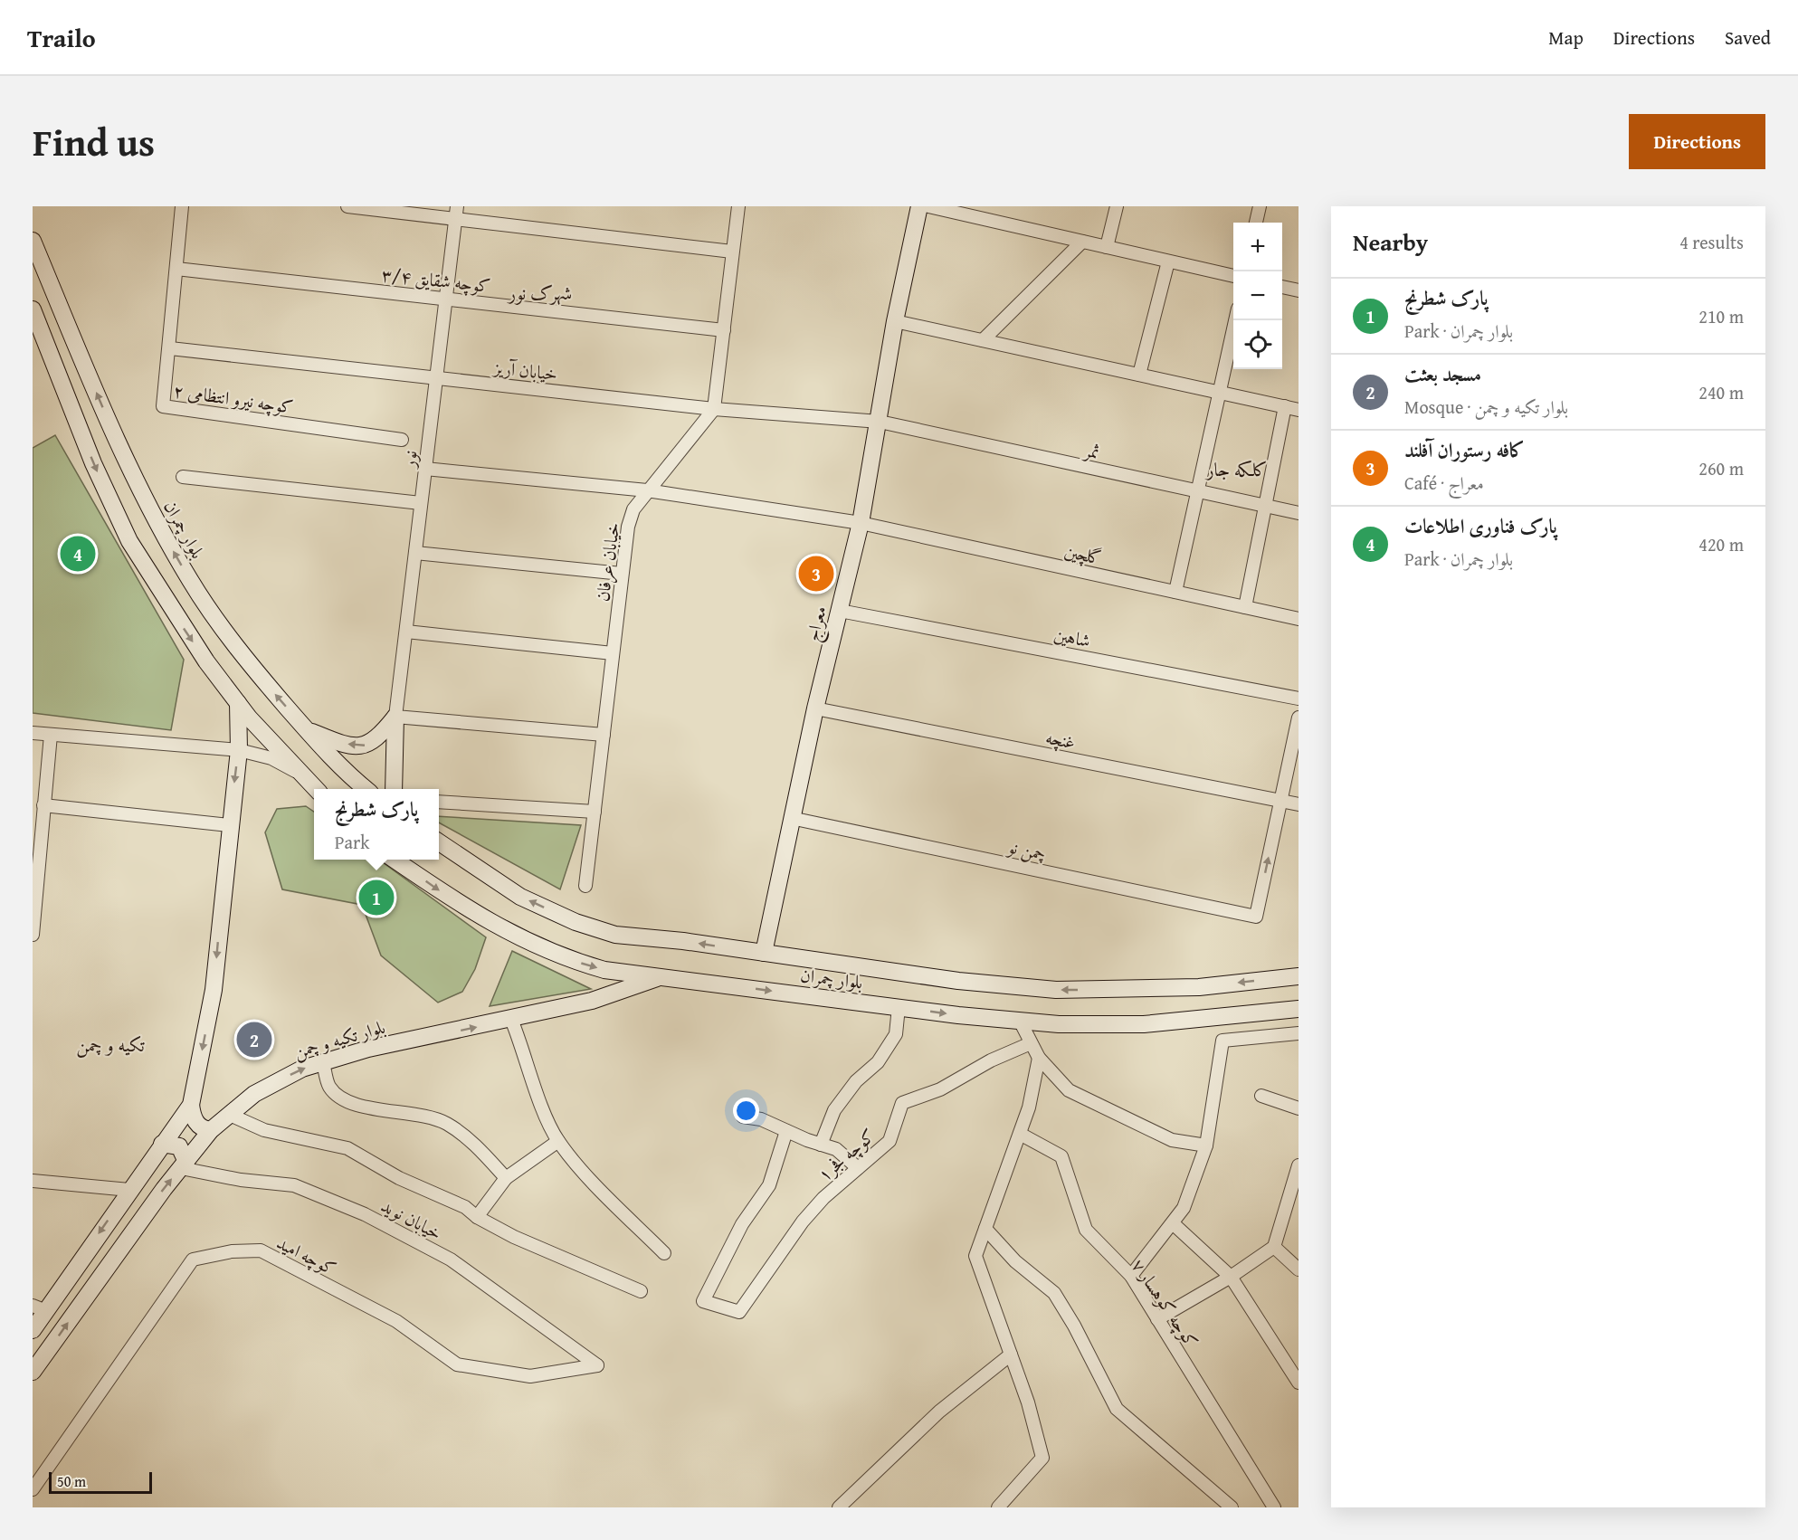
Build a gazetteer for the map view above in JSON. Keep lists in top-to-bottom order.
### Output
{
  "streets": {
    "main road": ["بلوار چمران", "معراج", "بلوار تکیه و چمن"],
    "street": [
      "کوچه شقایق ۳/۴",
      "خیابان آریز",
      "کوچه نیرو انتظامی ۲",
      "ثمر",
      "نور",
      "گلچین",
      "خیابان عرفان",
      "شاهین",
      "غنچه",
      "چمن نو",
      "کوچه فجر۱",
      "خیابان نوید",
      "کوچه امید",
      "کوچه کوهسار ۷"
    ]
  },
  "crossings": [
    ["کوچه شقایق ۳/۴", "کوچه نیرو انتظامی ۲"],
    ["کوچه شقایق ۳/۴", "نور"],
    ["خیابان آریز", "کوچه نیرو انتظامی ۲"],
    ["خیابان آریز", "ثمر"],
    ["خیابان آریز", "نور"],
    ["خیابان آریز", "خیابان عرفان"],
    ["خیابان آریز", "معراج"],
    ["ثمر", "معراج"],
    ["نور", "گلچین"],
    ["بلوار چمران", "معراج"],
    ["بلوار چمران", "بلوار تکیه و چمن"],
    ["گلچین", "خیابان عرفان"],
    ["گلچین", "معراج"],
    ["معراج", "شاهین"],
    ["معراج", "غنچه"],
    ["معراج", "چمن نو"],
    ["غنچه", "چمن نو"],
    ["بلوار تکیه و چمن", "خیابان نوید"],
    ["خیابان نوید", "کوچه امید"]
  ],
  "one_way": ["چمن نو"],
  "districts": ["شهرک نور", "کلکه جار", "تکیه و چمن"],
  "scale_bar": "50 m",
  "page": {
    "header": "Trailo",
    "nav": ["Map", "Directions", "Saved"],
    "title": "Find us",
    "buttons": "Directions",
    "heading": ["Nearby", "4 results"],
    "map_buttons": ["+", "−"],
    "list": [
      {
        "mark": "1",
        "name": "پارک شطرنج",
        "note": "Park · بلوار چمران",
        "value": "210 m"
      },
      {
        "mark": "2",
        "name": "مسجد بعثت",
        "note": "Mosque · بلوار تکیه و چمن",
        "value": "240 m"
      },
      {
        "mark": "3",
        "name": "کافه رستوران آفلند",
        "note": "Café · معراج",
        "value": "260 m"
      },
      {
        "mark": "4",
        "name": "پارک فناوری اطلاعات",
        "note": "Park · بلوار چمران",
        "value": "420 m"
      }
    ],
    "pins": [
      "4",
      "3",
      "1",
      "2"
    ],
    "popup": ["پارک شطرنج", "Park"],
    "scale": "50 m"
  }
}
